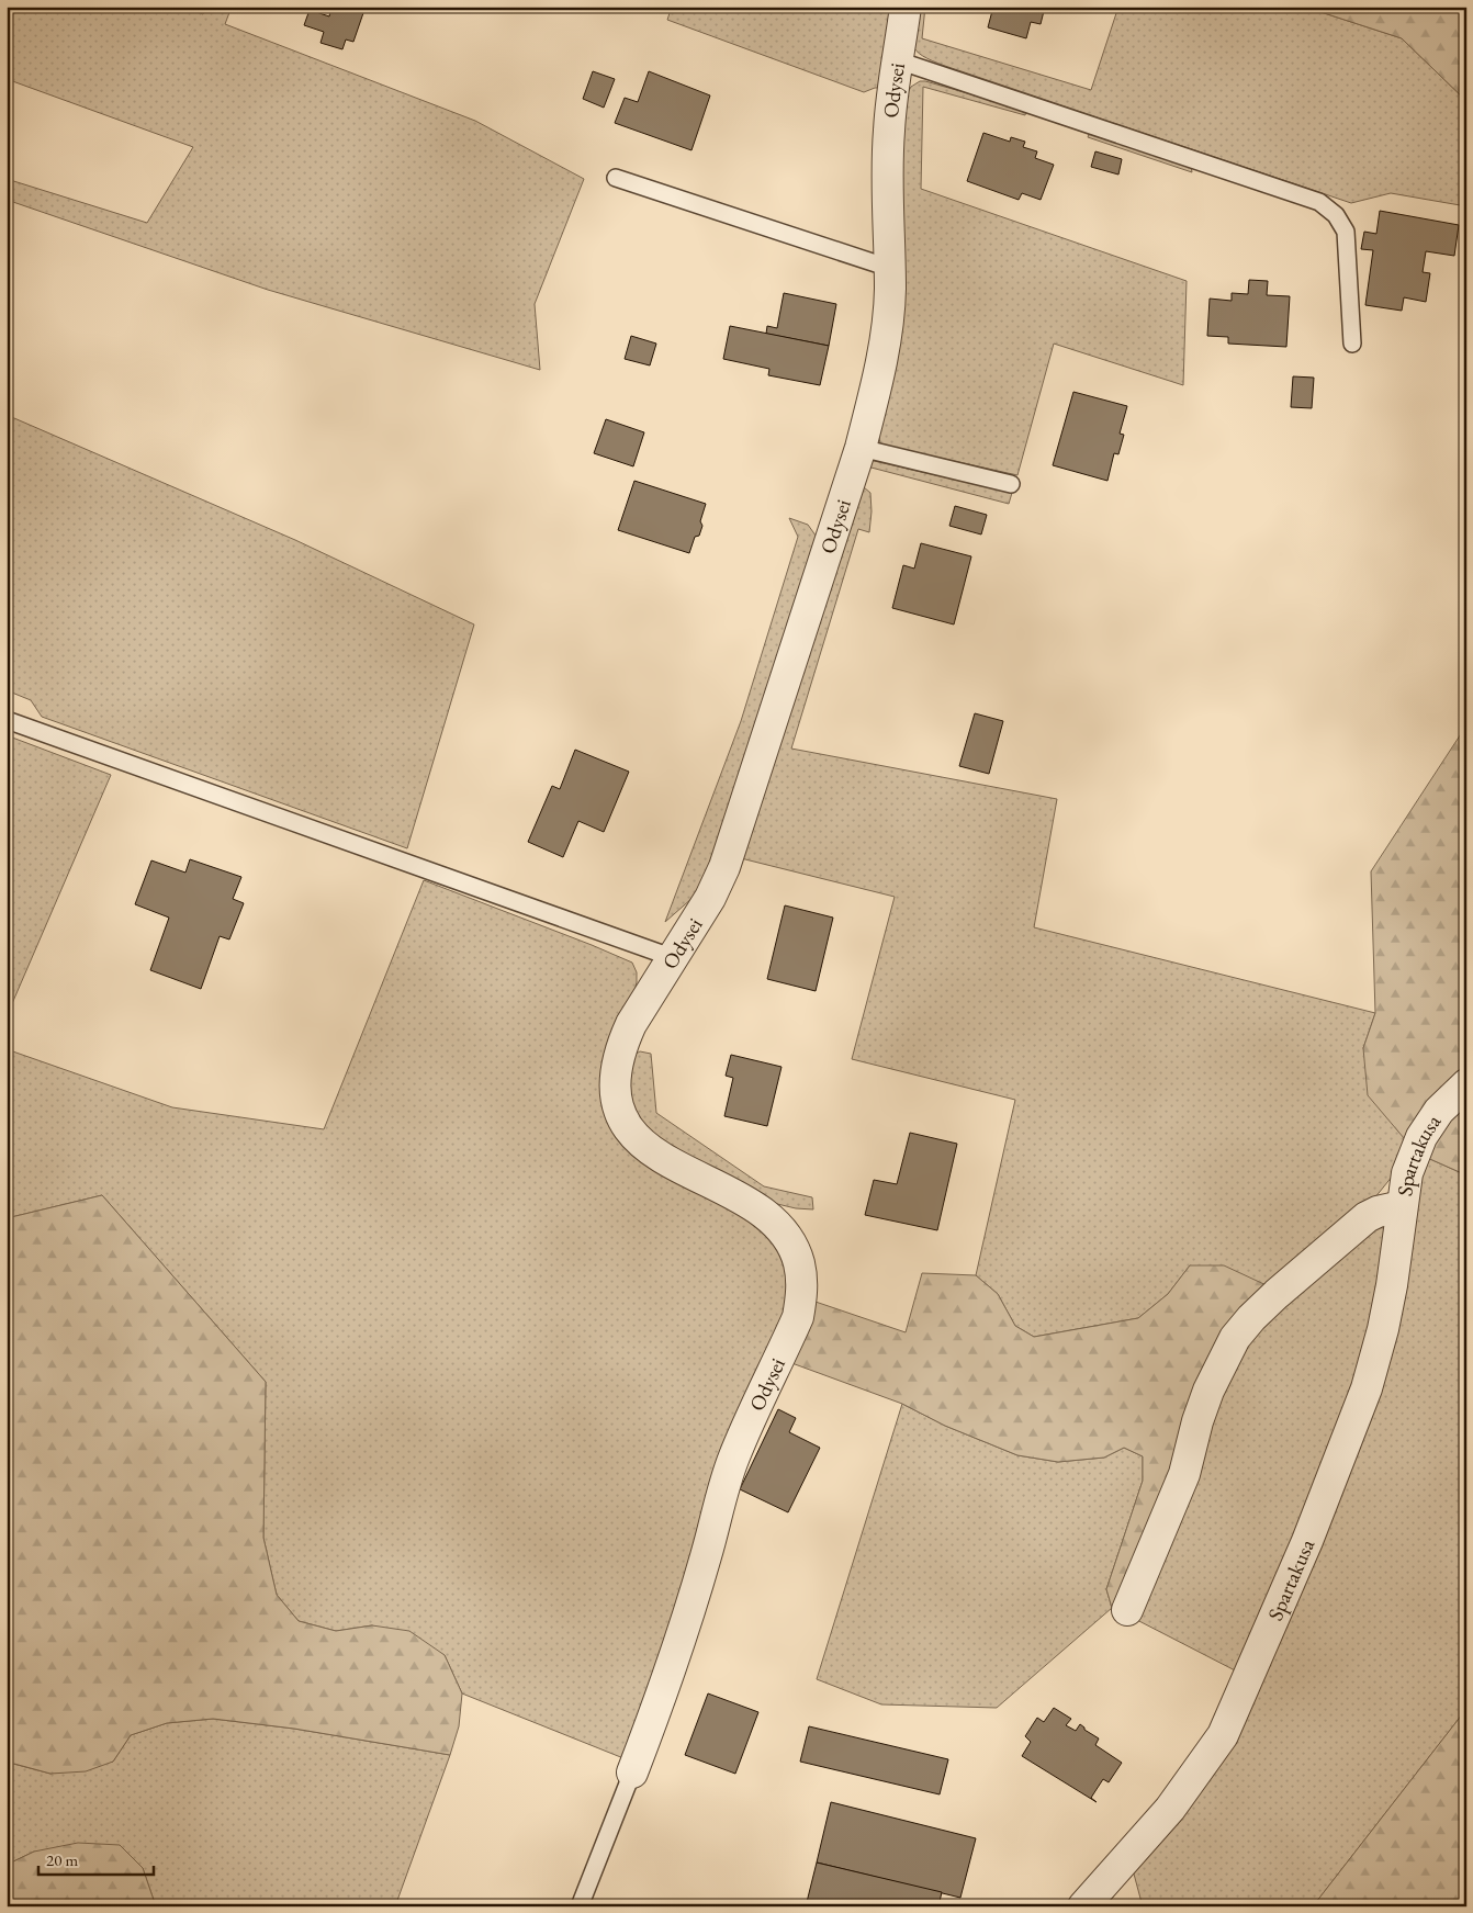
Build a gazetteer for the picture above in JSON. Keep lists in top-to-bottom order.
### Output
{
  "streets": {
    "street": ["Odysei", "Spartakusa"]
  },
  "scale_bar": "20 m"
}
